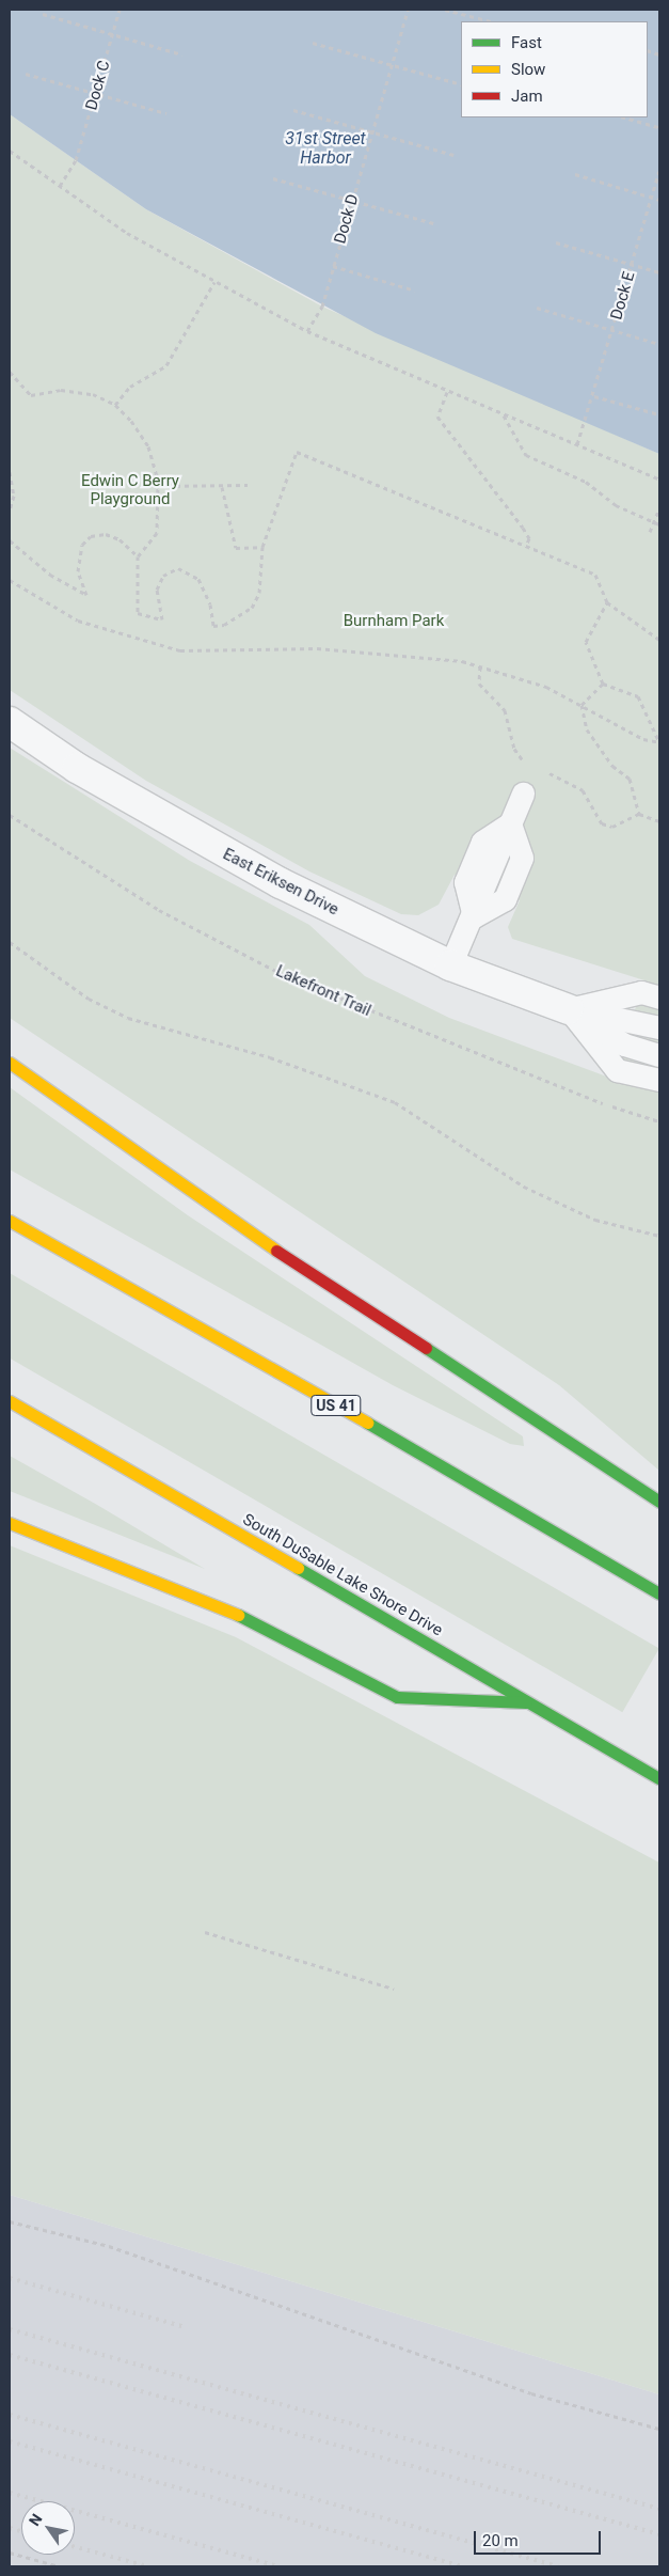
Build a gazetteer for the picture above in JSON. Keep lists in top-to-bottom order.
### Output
{
  "streets": {
    "highway": ["US 41", "South DuSable Lake Shore Drive"],
    "street": ["East Eriksen Drive"],
    "path": [
      "Dock C",
      "Dock D",
      "Dock E",
      "Lakefront Trail"
    ]
  },
  "water": ["31st Street Harbor"],
  "parks": ["Edwin C Berry Playground", "Burnham Park"],
  "legend": ["Fast", "Slow", "Jam"],
  "scale_bar": "20 m",
  "north": "top left"
}
